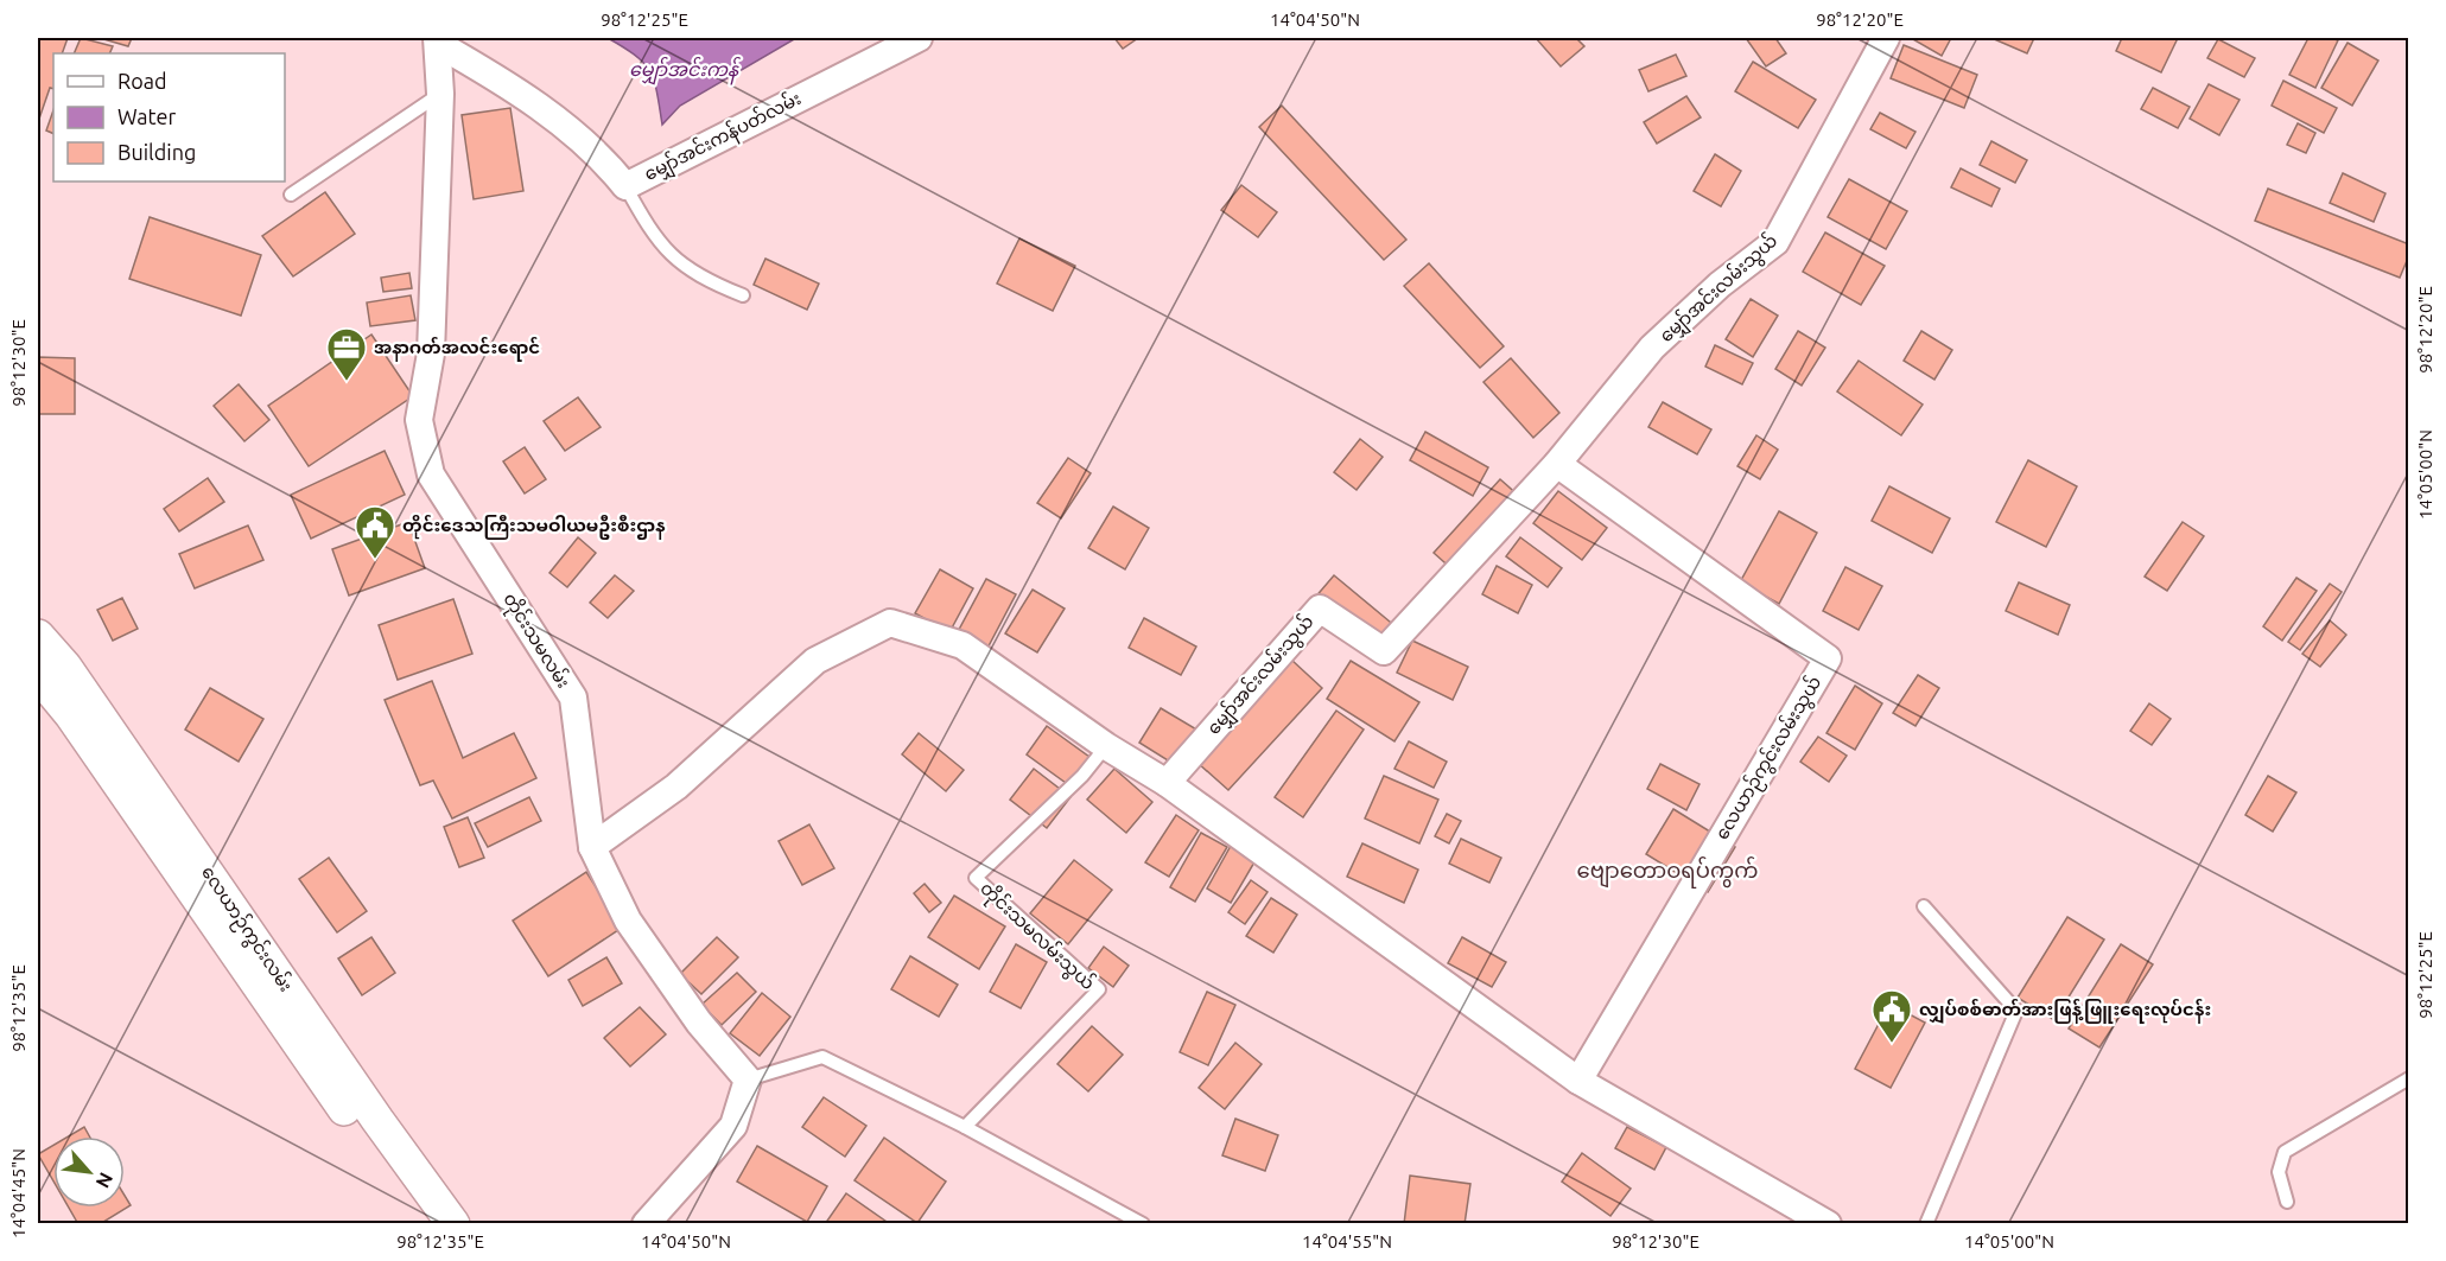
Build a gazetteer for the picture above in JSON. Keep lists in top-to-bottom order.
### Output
{
  "streets": {
    "street": [
      "မျှော်အင်းကန်ပတ်လမ်း",
      "မျှော်အင်းလမ်းသွယ်",
      "တိုင်းသမလမ်း",
      "လေယာဉ်ကွင်းလမ်းသွယ်",
      "လေယာဉ်ကွင်းလမ်း"
    ],
    "lane": ["တိုင်းသမလမ်းသွယ်"]
  },
  "crossings": [
    ["မျှော်အင်းကန်ပတ်လမ်း", "တိုင်းသမလမ်း"],
    ["မျှော်အင်းလမ်းသွယ်", "လေယာဉ်ကွင်းလမ်းသွယ်"]
  ],
  "districts": ["ဗျောတောဝရပ်ကွက်"],
  "water": ["မျှော်အင်းကန်"],
  "places": {
    "office": ["အနာဂတ်အလင်းရောင်"],
    "public building": ["တိုင်းဒေသကြီးသမဝါယမဦးစီးဌာန", "လျှပ်စစ်ဓာတ်အားဖြန့်ဖြူးရေးလုပ်ငန်း"]
  },
  "legend": ["Road", "Water", "Building"],
  "north": "bottom right",
  "coordinates": [
    "98°12'25\"E",
    "14°04'50\"N",
    "98°12'20\"E",
    "98°12'30\"E",
    "14°05'00\"N",
    "98°12'35\"E",
    "14°04'45\"N",
    "14°04'55\"N"
  ]
}
